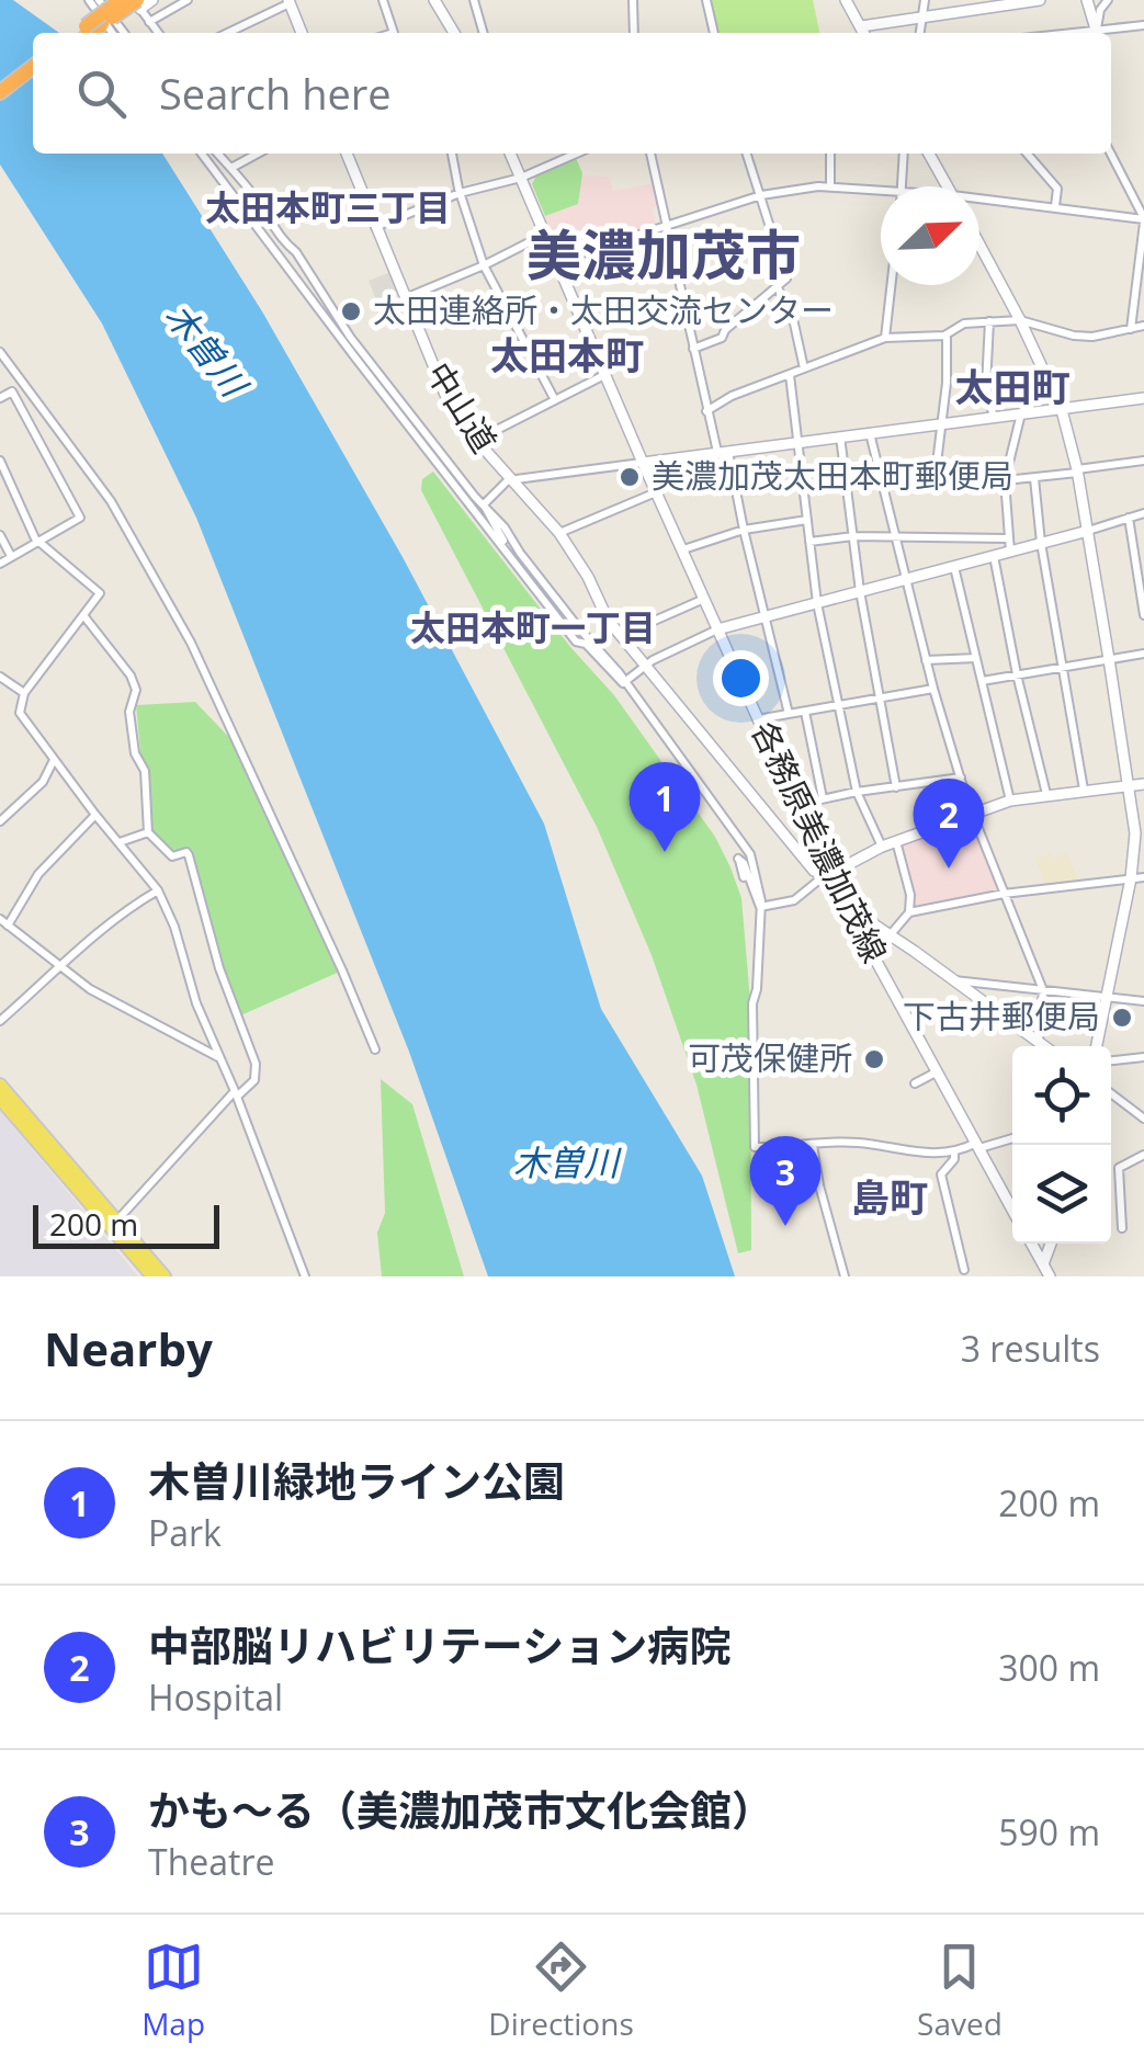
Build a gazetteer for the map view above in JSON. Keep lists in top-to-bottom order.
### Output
{
  "streets": {
    "street": ["中山道", "各務原美濃加茂線"]
  },
  "crossings": [
    ["中山道", "各務原美濃加茂線"]
  ],
  "districts": [
    "太田本町三丁目",
    "美濃加茂市",
    "太田本町",
    "太田町",
    "太田本町一丁目",
    "島町"
  ],
  "water": ["木曽川"],
  "places": [
    "太田連絡所・太田交流センター",
    "美濃加茂太田本町郵便局",
    "下古井郵便局",
    "可茂保健所"
  ],
  "scale_bar": "200 m",
  "north": "top right",
  "page": {
    "search": "Search here",
    "pins": ["1", "2", "3"],
    "scale": "200 m",
    "heading": ["Nearby", "3 results"],
    "list": [
      {
        "mark": "1",
        "name": "木曽川緑地ライン公園",
        "note": "Park",
        "value": "200 m"
      },
      {
        "mark": "2",
        "name": "中部脳リハビリテーション病院",
        "note": "Hospital",
        "value": "300 m"
      },
      {
        "mark": "3",
        "name": "かも～る（美濃加茂市文化会館）",
        "note": "Theatre",
        "value": "590 m"
      }
    ],
    "nav": ["Map", "Directions", "Saved"]
  }
}
